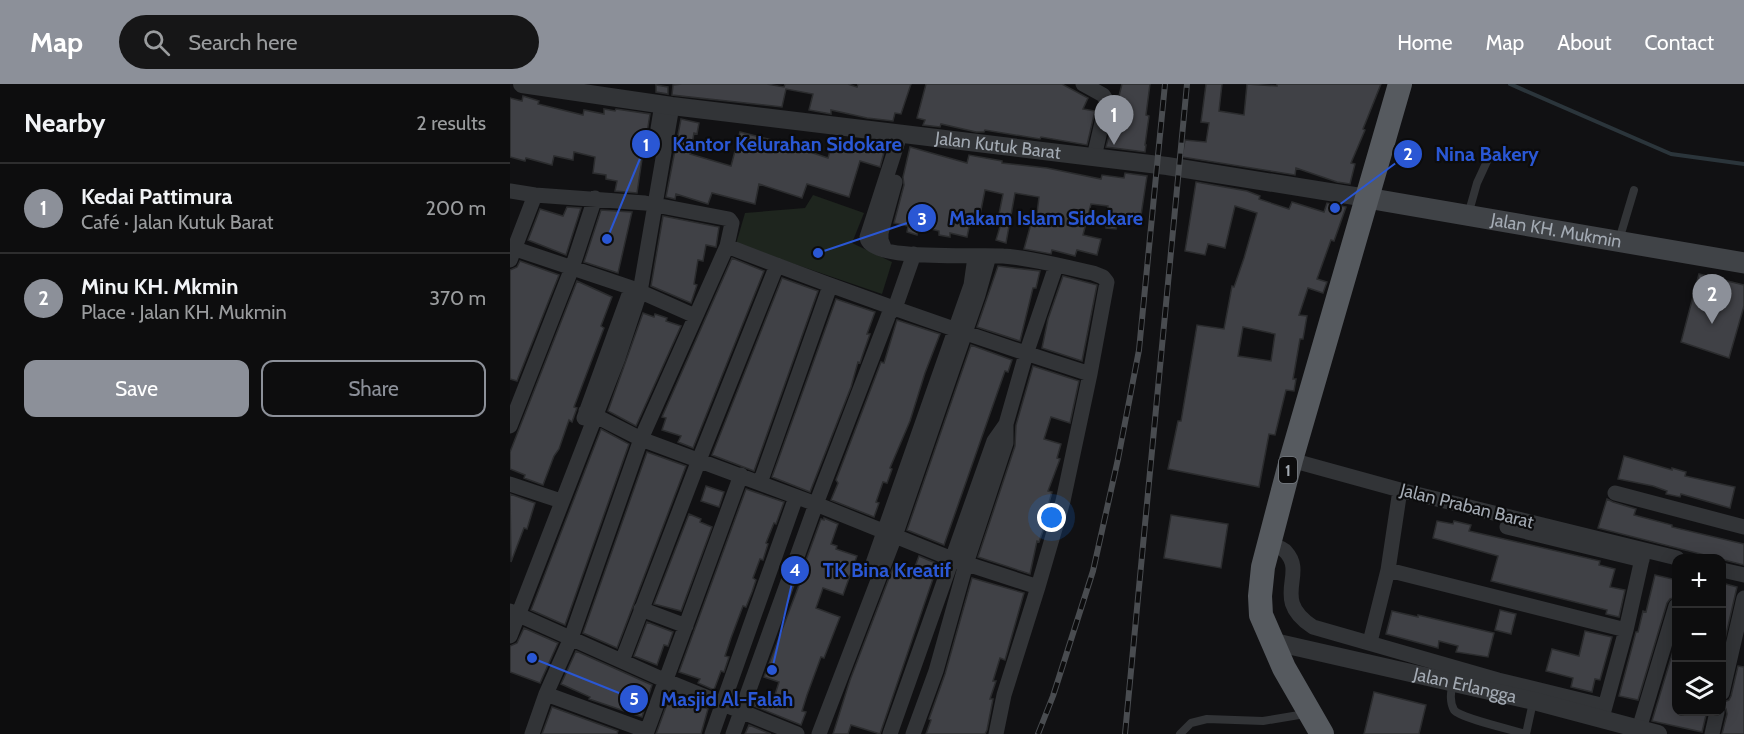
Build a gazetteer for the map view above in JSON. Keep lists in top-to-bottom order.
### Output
{
  "streets": {
    "highway": ["1"],
    "main road": ["Jalan KH. Mukmin"],
    "street": ["Jalan Kutuk Barat", "Jalan Praban Barat", "Jalan Erlangga"]
  },
  "crossings": [
    ["Jalan Kutuk Barat", "Jalan KH. Mukmin"],
    ["Jalan Kutuk Barat", "1"],
    ["Jalan KH. Mukmin", "1"],
    ["1", "Jalan Praban Barat"],
    ["1", "Jalan Erlangga"]
  ],
  "places": [
    "Nina Bakery",
    "Kantor Kelurahan Sidokare",
    "Makam Islam Sidokare",
    "Masjid Al-Falah",
    "TK Bina Kreatif"
  ],
  "page": {
    "header": "Map",
    "search": "Search here",
    "nav": [
      "Home",
      "Map",
      "About",
      "Contact"
    ],
    "heading": ["Nearby", "2 results"],
    "pins": ["1", "2"],
    "list": [
      {
        "mark": "1",
        "name": "Kedai Pattimura",
        "note": "Café · Jalan Kutuk Barat",
        "value": "200 m"
      },
      {
        "mark": "2",
        "name": "Minu KH. Mkmin",
        "note": "Place · Jalan KH. Mukmin",
        "value": "370 m"
      }
    ],
    "buttons": ["Save", "Share"],
    "map_buttons": ["+", "−"]
  }
}
